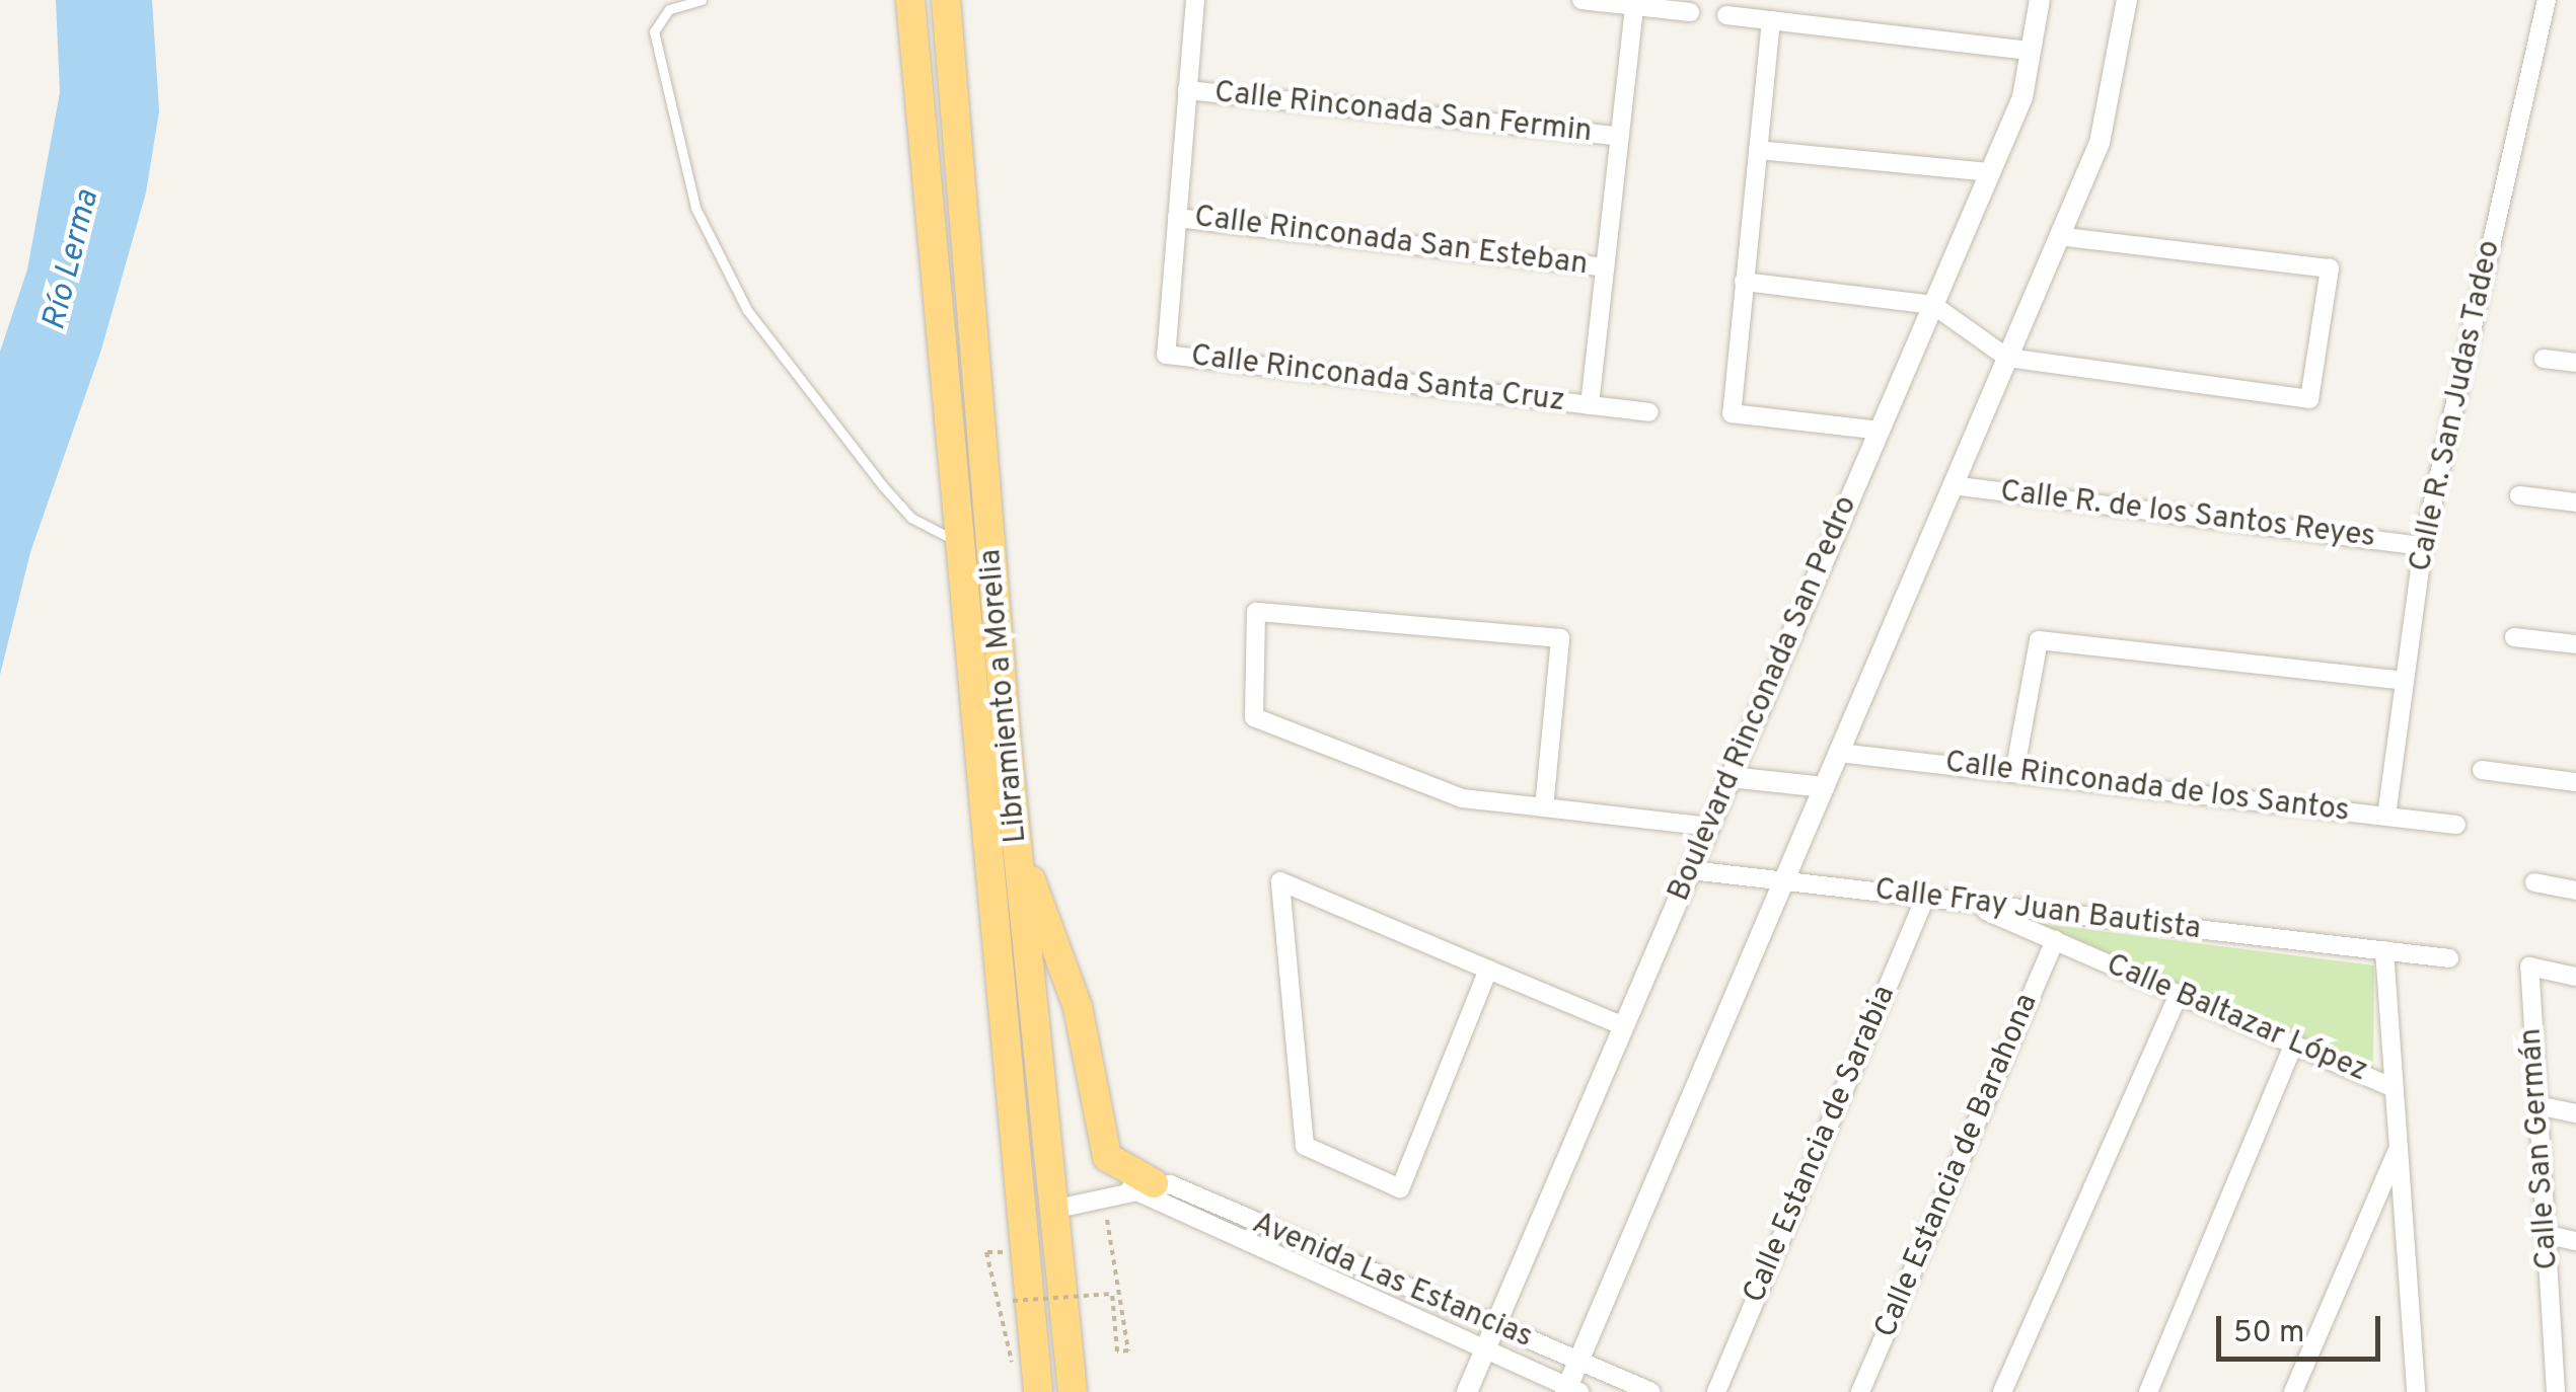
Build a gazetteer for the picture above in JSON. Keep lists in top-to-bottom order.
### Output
{
  "streets": {
    "highway": ["Libramiento a Morelia"],
    "street": [
      "Calle Rinconada San Fermin",
      "Calle Rinconada San Esteban",
      "Calle Rinconada Santa Cruz",
      "Calle R. San Judas Tadeo",
      "Calle R. de los Santos Reyes",
      "Boulevard Rinconada San Pedro",
      "Calle Rinconada de los Santos",
      "Calle Fray Juan Bautista",
      "Calle Baltazar López",
      "Calle Estancia de Sarabia",
      "Calle San Germán",
      "Calle Estancia de Barahona",
      "Avenida Las Estancias"
    ]
  },
  "crossings": [
    ["Calle Rinconada San Esteban", "Calle Rinconada Santa Cruz"],
    ["Calle R. San Judas Tadeo", "Calle R. de los Santos Reyes"],
    ["Calle R. San Judas Tadeo", "Calle Rinconada de los Santos"],
    ["Boulevard Rinconada San Pedro", "Calle Fray Juan Bautista"],
    ["Boulevard Rinconada San Pedro", "Avenida Las Estancias"],
    ["Calle Fray Juan Bautista", "Calle Baltazar López"],
    ["Calle Fray Juan Bautista", "Calle Estancia de Sarabia"],
    ["Calle Baltazar López", "Calle Estancia de Barahona"]
  ],
  "water": ["Río Lerma"],
  "scale_bar": "50 m"
}
